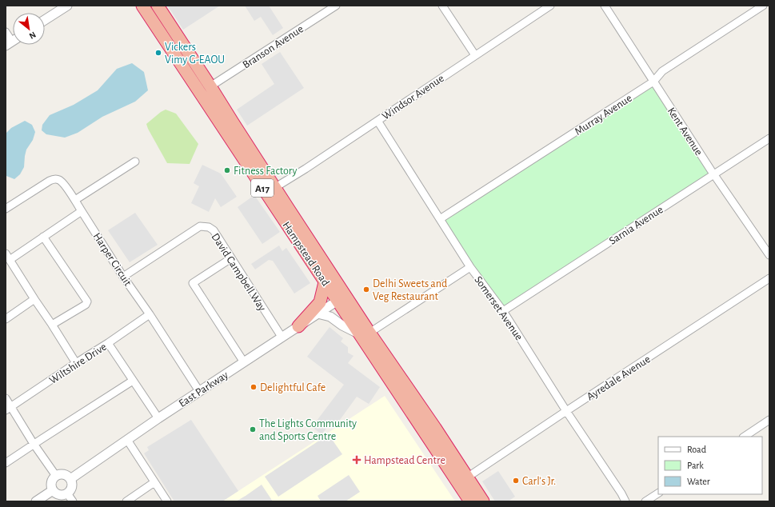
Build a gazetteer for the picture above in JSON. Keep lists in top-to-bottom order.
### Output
{
  "streets": {
    "highway": ["A17", "Hampstead Road"],
    "street": [
      "Branson Avenue",
      "Windsor Avenue",
      "Murray Avenue",
      "Kent Avenue",
      "Sarnia Avenue",
      "Harper Circuit",
      "David Campbell Way",
      "Somerset Avenue",
      "Wiltshire Drive",
      "Ayredale Avenue",
      "East Parkway"
    ]
  },
  "crossings": [
    ["Branson Avenue", "Hampstead Road"],
    ["Windsor Avenue", "Hampstead Road"],
    ["Windsor Avenue", "Somerset Avenue"],
    ["Murray Avenue", "Kent Avenue"],
    ["Murray Avenue", "Somerset Avenue"],
    ["Kent Avenue", "Sarnia Avenue"],
    ["Sarnia Avenue", "Somerset Avenue"],
    ["Hampstead Road", "Ayredale Avenue"],
    ["Hampstead Road", "East Parkway"],
    ["Harper Circuit", "David Campbell Way"],
    ["Harper Circuit", "Wiltshire Drive"],
    ["Harper Circuit", "East Parkway"],
    ["David Campbell Way", "East Parkway"],
    ["Somerset Avenue", "Ayredale Avenue"]
  ],
  "places": {
    "other": [
      "Vickers Vimy G-EAOU",
      "Fitness Factory",
      "Delhi Sweets and Veg Restaurant",
      "Delightful Cafe",
      "The Lights Community and Sports Centre",
      "Carl's Jr."
    ],
    "health": ["Hampstead Centre"]
  },
  "legend": ["Road", "Park", "Water"],
  "north": "bottom right"
}
